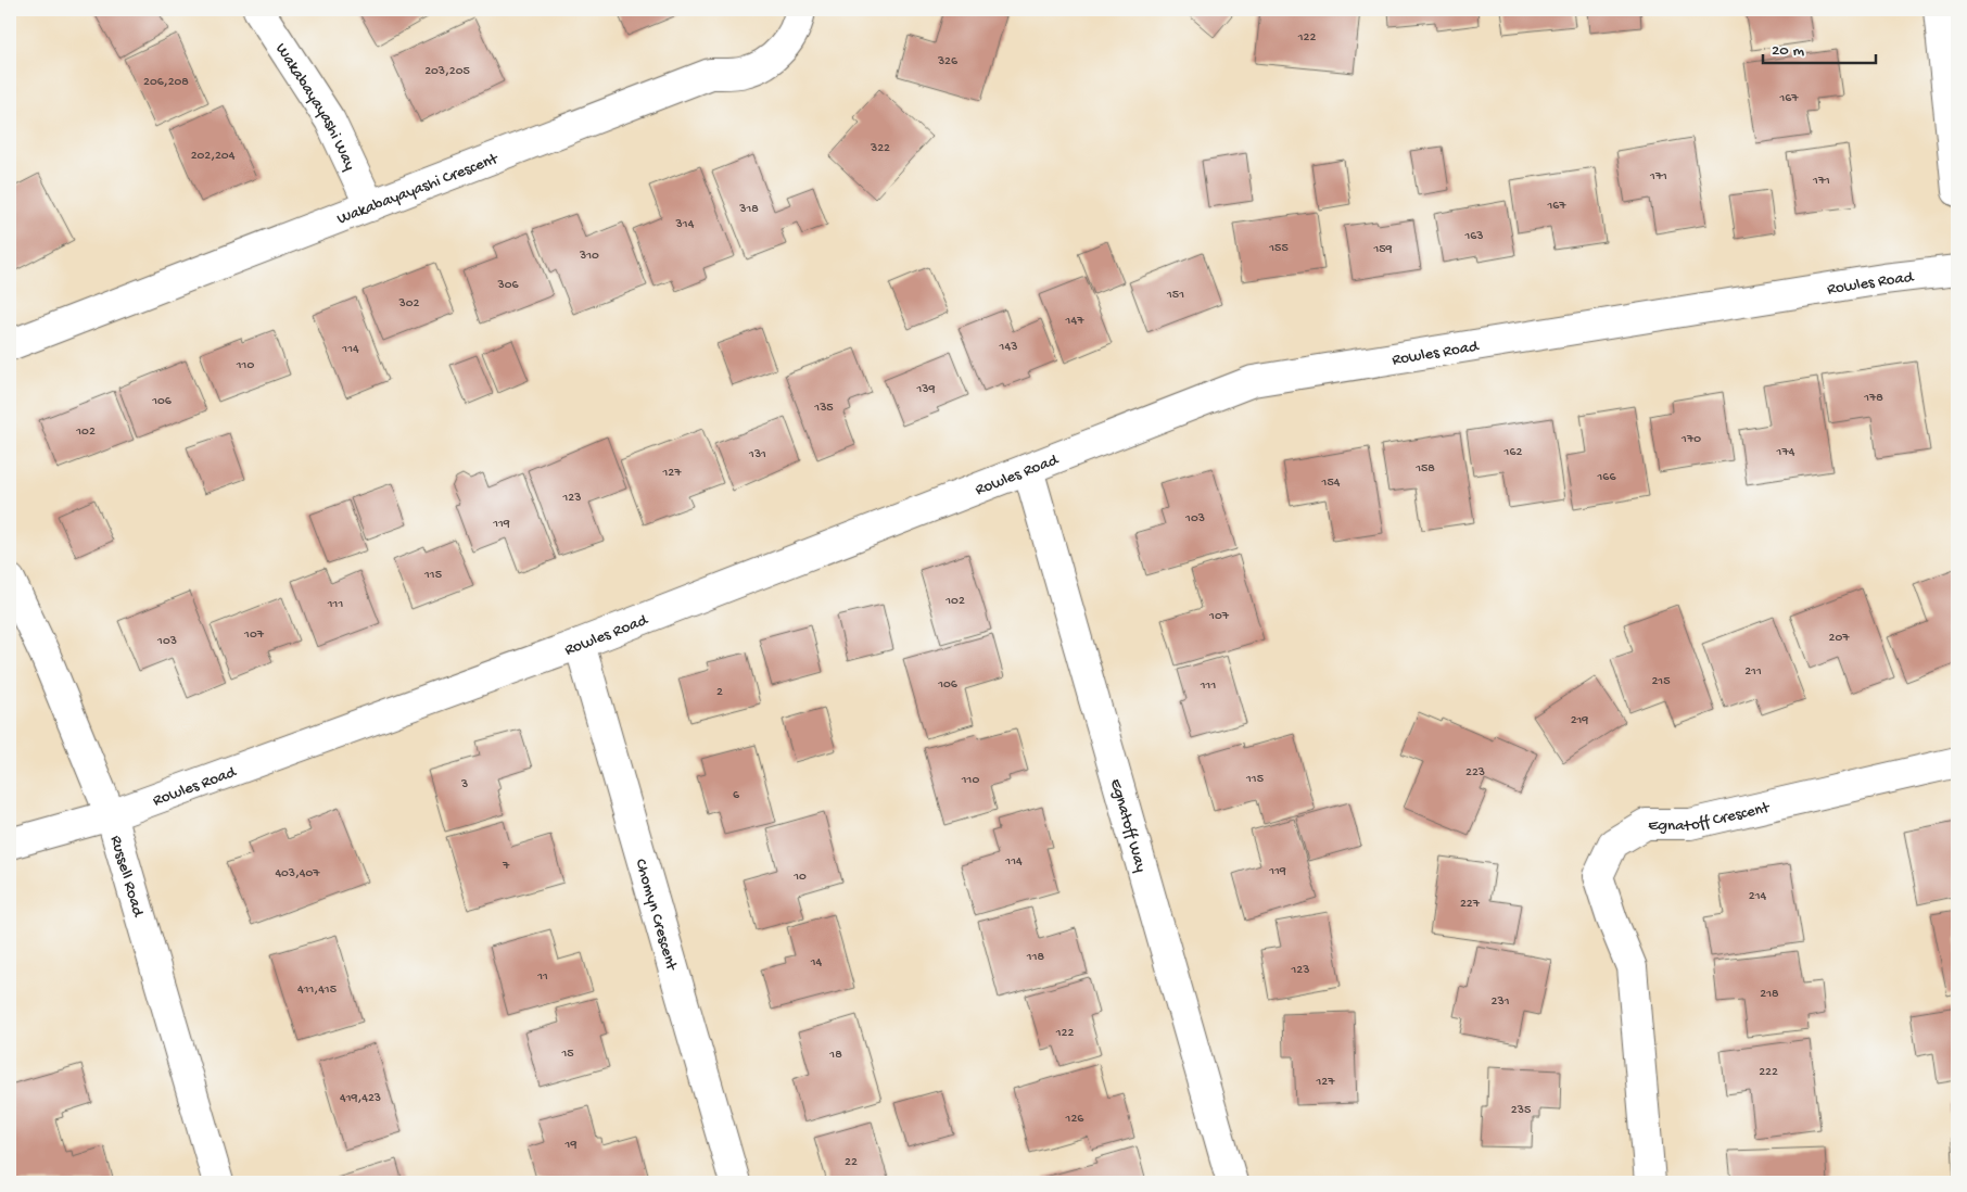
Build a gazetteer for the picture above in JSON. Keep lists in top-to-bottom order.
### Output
{
  "streets": {
    "street": [
      "Wakabayayashi Way",
      "Wakabayayashi Crescent",
      "Rowles Road",
      "Egnatoff Crescent",
      "Egnatoff Way",
      "Russell Road",
      "Chomyn Crescent"
    ]
  },
  "crossings": [
    ["Wakabayayashi Way", "Wakabayayashi Crescent"],
    ["Rowles Road", "Egnatoff Way"],
    ["Rowles Road", "Russell Road"],
    ["Rowles Road", "Chomyn Crescent"]
  ],
  "house_numbers": [
    "122",
    "326",
    "203,205",
    "206,208",
    "167",
    "322",
    "202,204",
    "171",
    "171",
    "167",
    "318",
    "314",
    "163",
    "155",
    "159",
    "310",
    "306",
    "151",
    "302",
    "147",
    "143",
    "114",
    "110",
    "139",
    "178",
    "106",
    "135",
    "102",
    "170",
    "162",
    "174",
    "131",
    "158",
    "127",
    "166",
    "154",
    "123",
    "103",
    "119",
    "115",
    "102",
    "111",
    "107",
    "107",
    "207",
    "103",
    "211",
    "215",
    "106",
    "111",
    "2",
    "219",
    "223",
    "115",
    "110",
    "3",
    "6",
    "114",
    "7",
    "119",
    "403,407",
    "10",
    "214",
    "227",
    "118",
    "14",
    "123",
    "11",
    "411,415",
    "218",
    "231",
    "122",
    "15",
    "18",
    "222",
    "127",
    "419,423",
    "235",
    "126",
    "19",
    "22"
  ],
  "scale_bar": "20 m"
}
